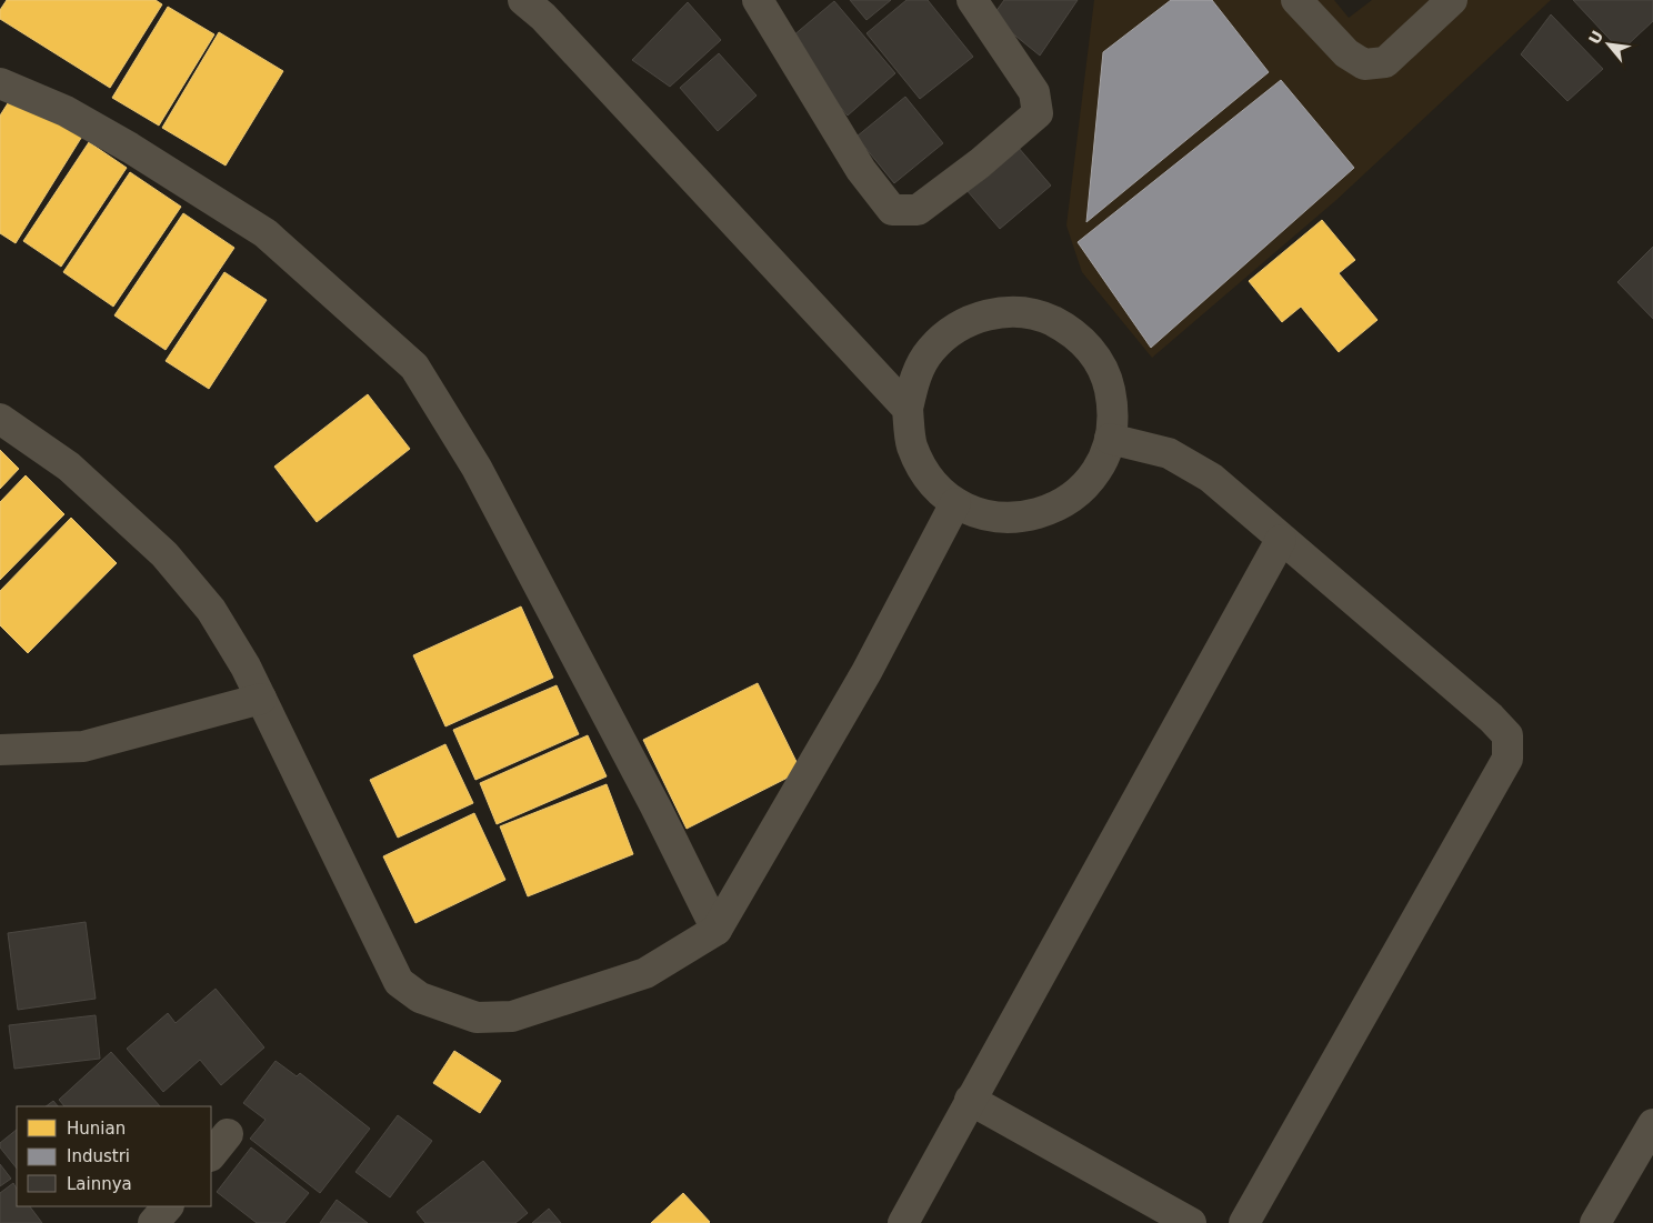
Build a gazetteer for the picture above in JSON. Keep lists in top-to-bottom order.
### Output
{
  "legend": ["Hunian", "Industri", "Lainnya"],
  "north": "top left"
}
